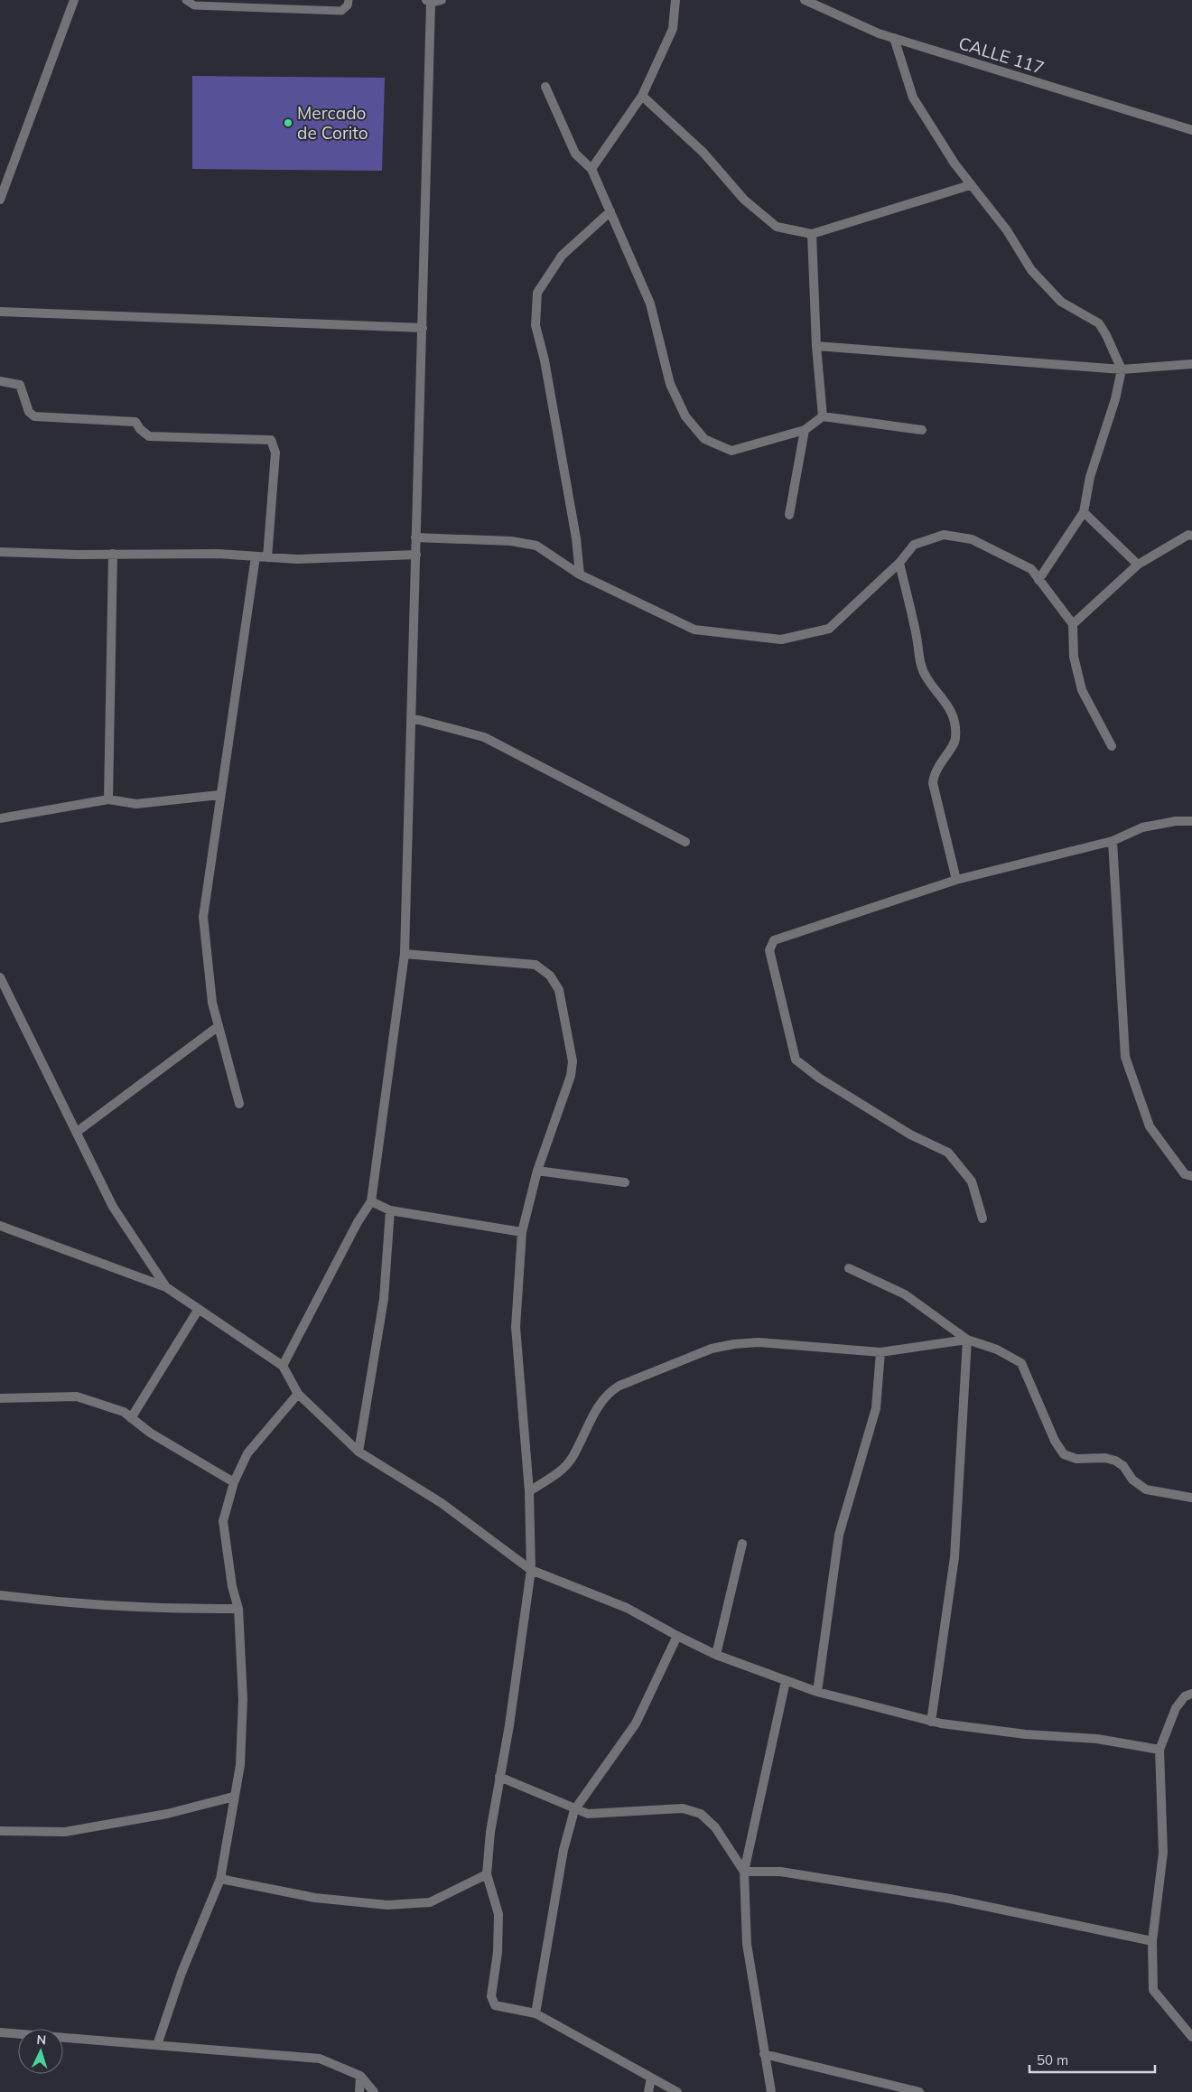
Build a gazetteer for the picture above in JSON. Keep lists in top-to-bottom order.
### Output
{
  "streets": {
    "street": ["CALLE 117"]
  },
  "places": ["Mercado de Corito"],
  "scale_bar": "50 m",
  "north": "top"
}
